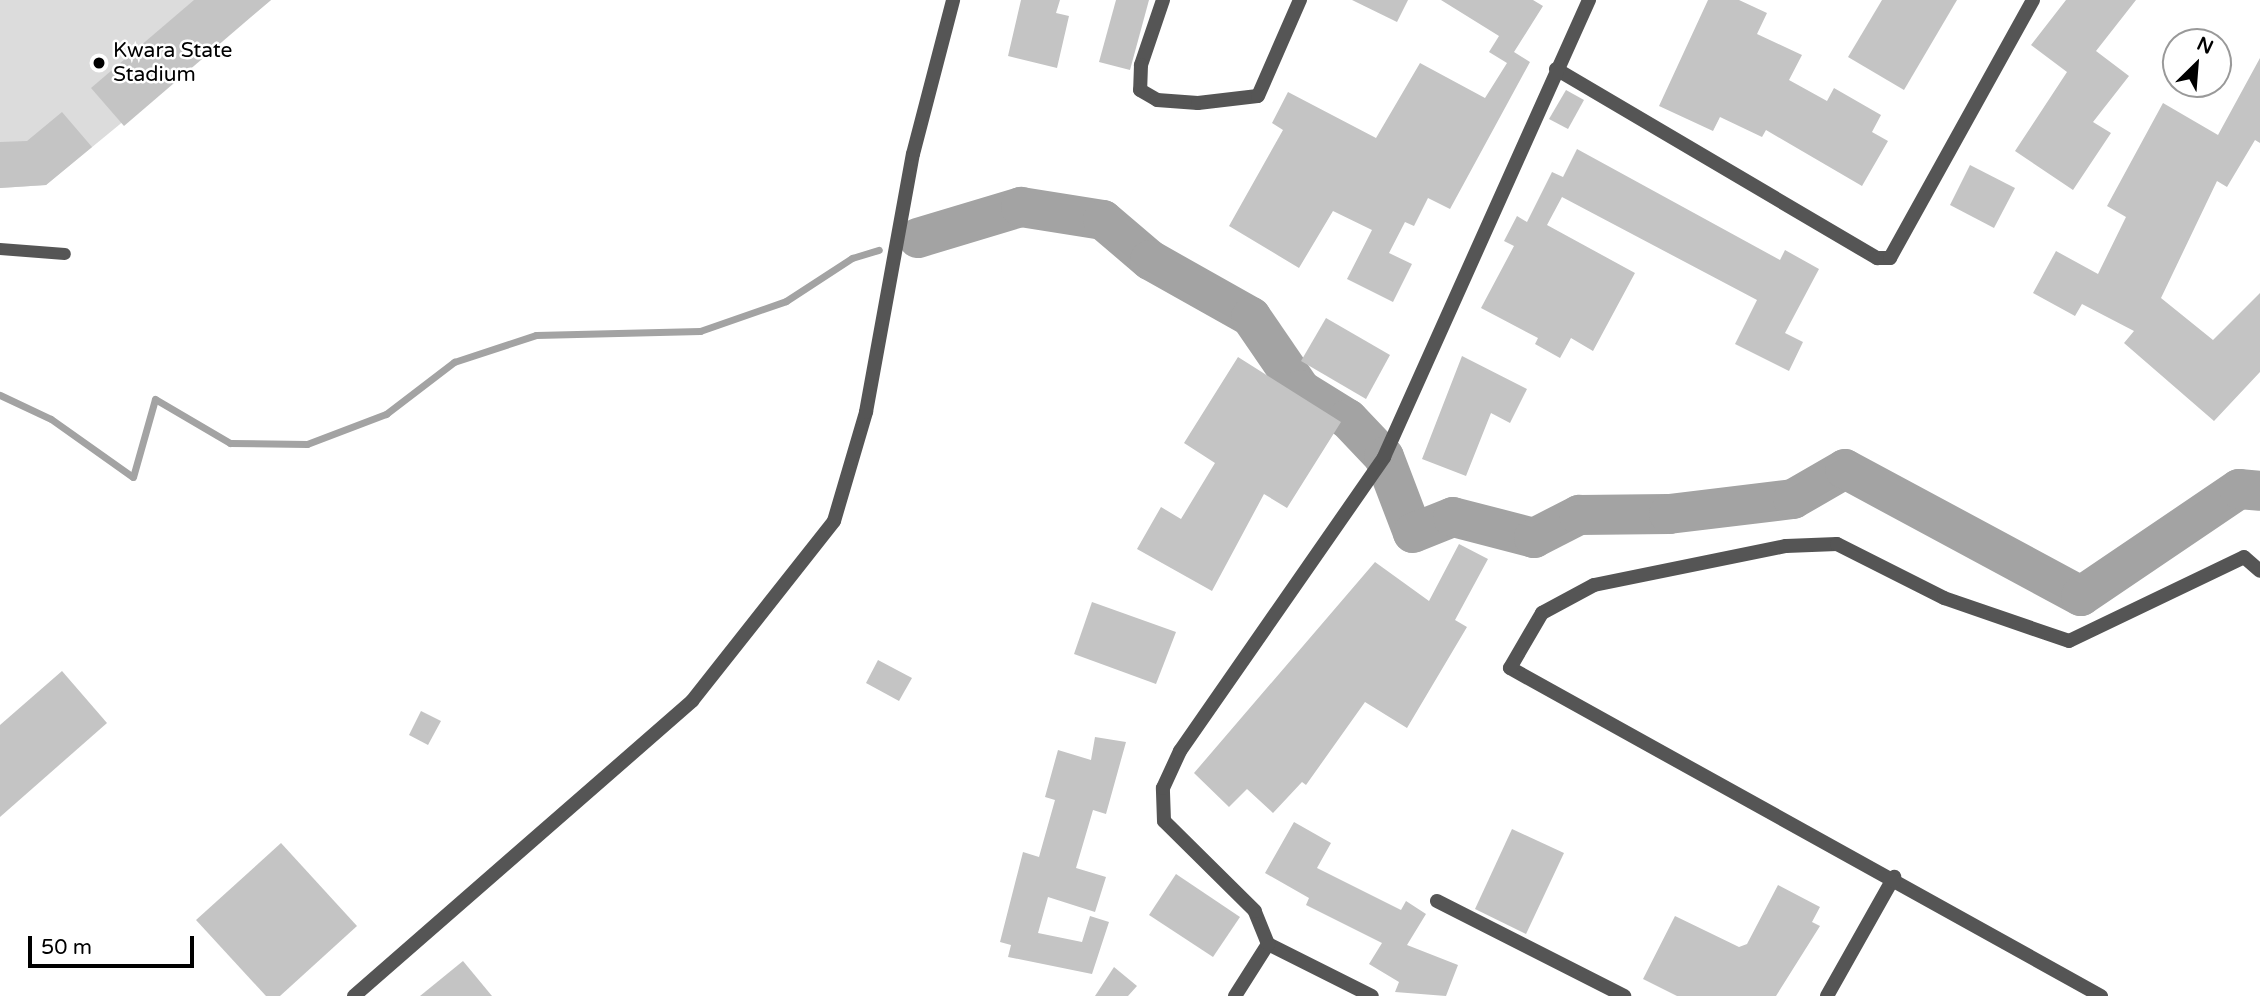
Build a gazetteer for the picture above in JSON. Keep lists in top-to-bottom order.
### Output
{
  "places": ["Kwara State Stadium"],
  "scale_bar": "50 m",
  "north": "top right"
}
